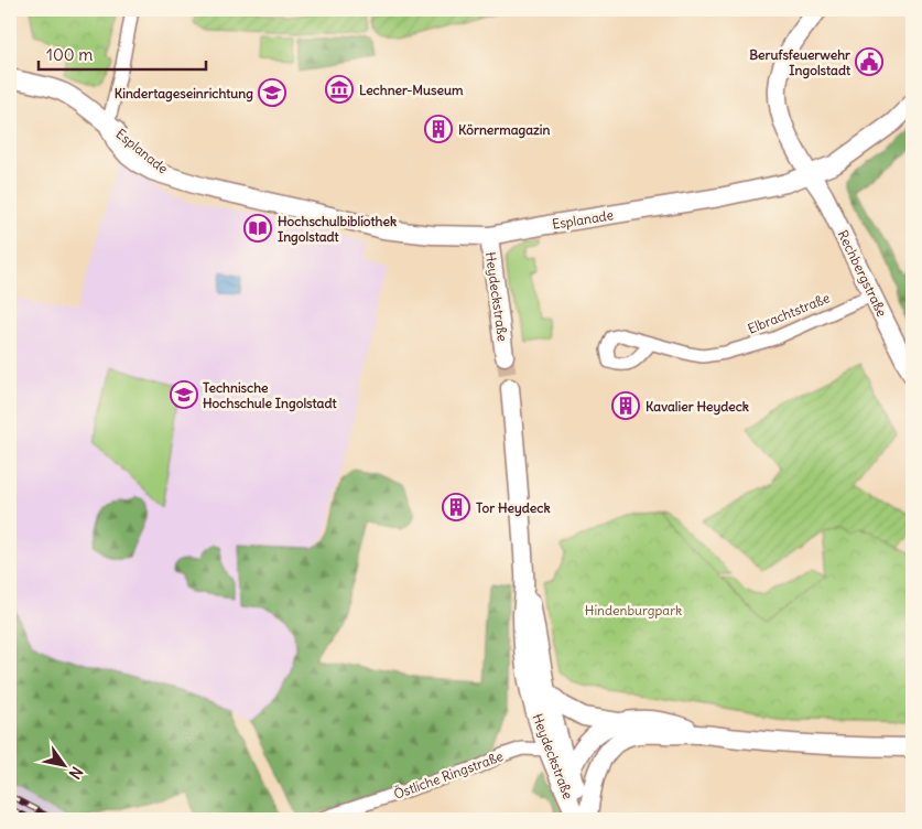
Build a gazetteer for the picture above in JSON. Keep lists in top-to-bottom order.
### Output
{
  "streets": {
    "street": [
      "Esplanade",
      "Rechbergstraße",
      "Heydeckstraße",
      "Elbrachtstraße",
      "Östliche Ringstraße"
    ]
  },
  "crossings": [
    ["Esplanade", "Rechbergstraße"],
    ["Esplanade", "Heydeckstraße"],
    ["Rechbergstraße", "Elbrachtstraße"],
    ["Heydeckstraße", "Östliche Ringstraße"]
  ],
  "parks": ["Hindenburgpark"],
  "places": {
    "public building": ["Berufsfeuerwehr Ingolstadt"],
    "museum": ["Lechner-Museum"],
    "school or university": ["Kindertageseinrichtung", "Technische Hochschule Ingolstadt"],
    "building": ["Körnermagazin", "Kavalier Heydeck", "Tor Heydeck"],
    "library": ["Hochschulbibliothek Ingolstadt"]
  },
  "scale_bar": "100 m",
  "north": "bottom right"
}
